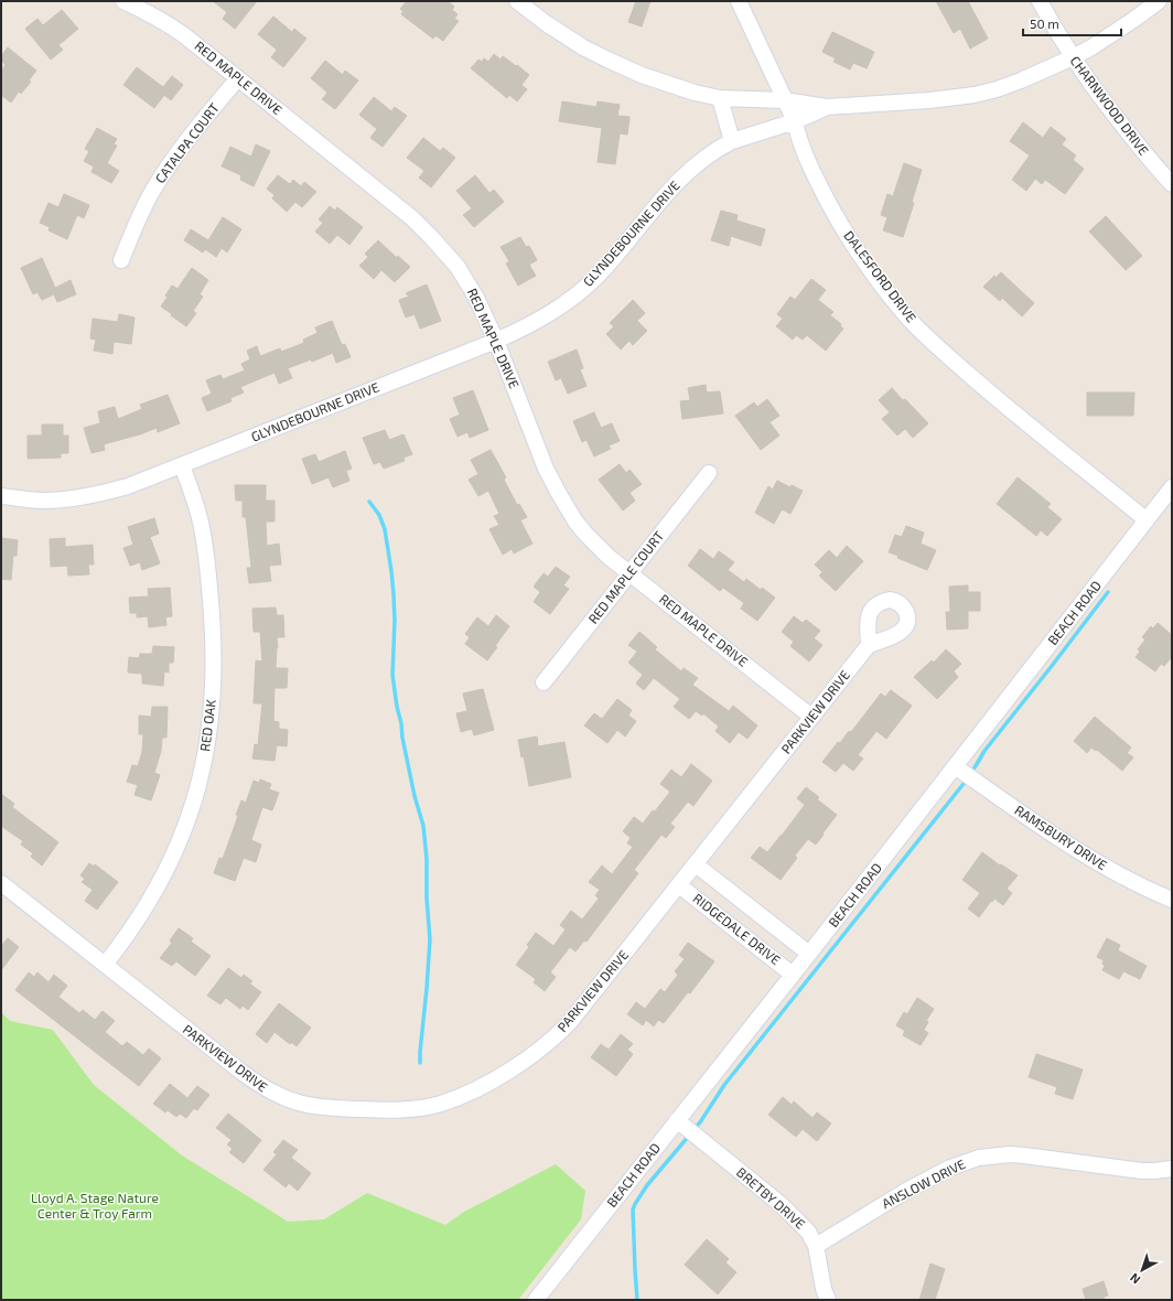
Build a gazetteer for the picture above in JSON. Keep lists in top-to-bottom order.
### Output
{
  "streets": {
    "street": [
      "RED MAPLE DRIVE",
      "CHARNWOOD DRIVE",
      "CATALPA COURT",
      "GLYNDEBOURNE DRIVE",
      "DALESFORD DRIVE",
      "RED MAPLE COURT",
      "BEACH ROAD",
      "PARKVIEW DRIVE",
      "RED OAK",
      "RAMSBURY DRIVE",
      "RIDGEDALE DRIVE",
      "ANSLOW DRIVE",
      "BRETBY DRIVE"
    ]
  },
  "crossings": [
    ["RED MAPLE DRIVE", "CATALPA COURT"],
    ["RED MAPLE DRIVE", "GLYNDEBOURNE DRIVE"],
    ["RED MAPLE DRIVE", "RED MAPLE COURT"],
    ["RED MAPLE DRIVE", "PARKVIEW DRIVE"],
    ["CHARNWOOD DRIVE", "GLYNDEBOURNE DRIVE"],
    ["GLYNDEBOURNE DRIVE", "DALESFORD DRIVE"],
    ["GLYNDEBOURNE DRIVE", "RED OAK"],
    ["DALESFORD DRIVE", "BEACH ROAD"],
    ["BEACH ROAD", "RAMSBURY DRIVE"],
    ["BEACH ROAD", "RIDGEDALE DRIVE"],
    ["BEACH ROAD", "BRETBY DRIVE"],
    ["PARKVIEW DRIVE", "RED OAK"],
    ["PARKVIEW DRIVE", "RIDGEDALE DRIVE"],
    ["ANSLOW DRIVE", "BRETBY DRIVE"]
  ],
  "parks": ["Lloyd A. Stage Nature Center & Troy Farm"],
  "scale_bar": "50 m",
  "north": "bottom left"
}
